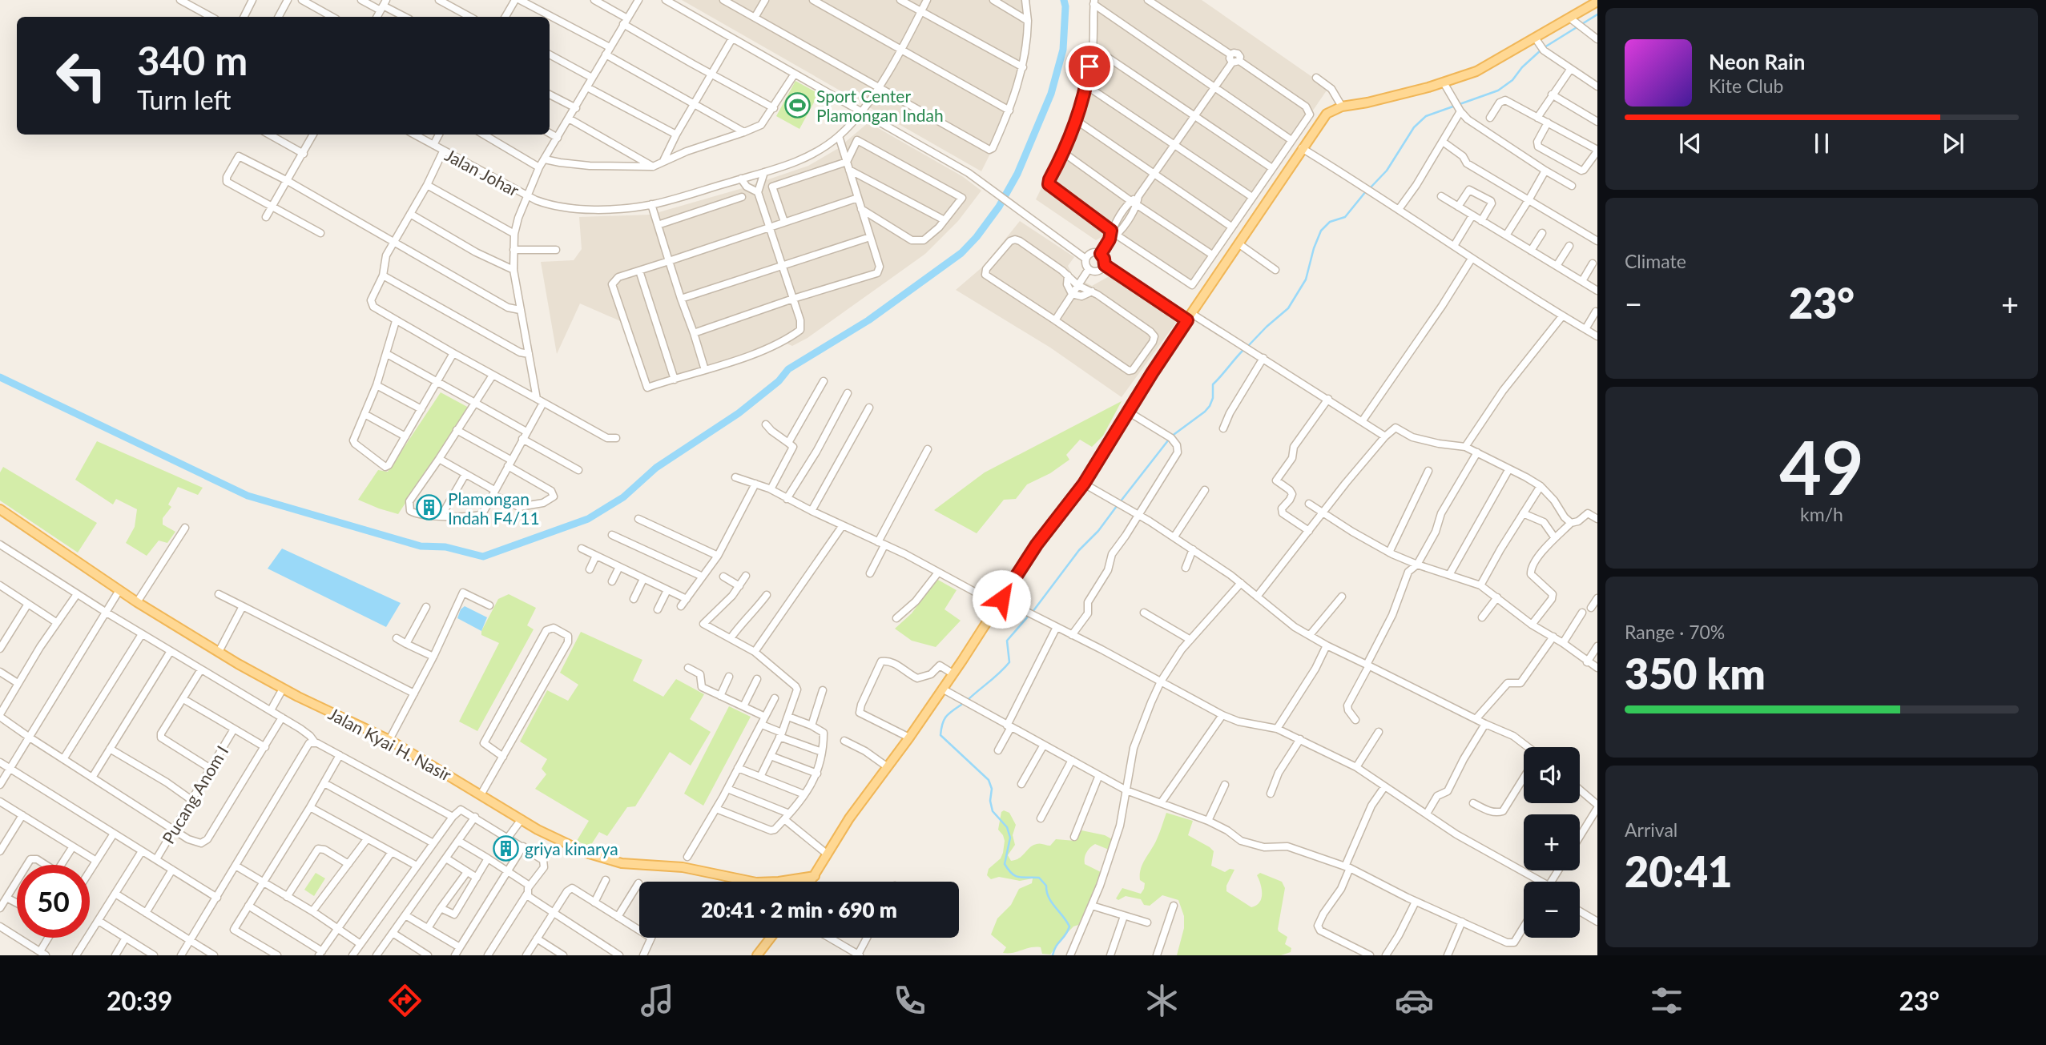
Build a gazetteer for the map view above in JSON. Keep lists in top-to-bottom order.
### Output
{
  "streets": {
    "main road": ["Jalan Kyai H. Nasir"],
    "street": ["Jalan Johar", "Pucang Anom I"]
  },
  "places": {
    "sports": ["Sport Center Plamongan Indah"],
    "building": ["Plamongan Indah F4/11", "griya kinarya"]
  },
  "page": {
    "turn": ["340 m", "Turn left"],
    "song": ["Neon Rain", "Kite Club"],
    "tile": [
      "Climate",
      ["49", "km/h"],
      ["Range · 70%", "350 km"],
      ["Arrival", "20:41"]
    ],
    "heat": ["−", "23°", "+"],
    "map_buttons": ["+", "−"],
    "limit": "50",
    "trip": "20:41 · 2 min · 690 m",
    "tabs": ["20:39", "23°"]
  }
}
